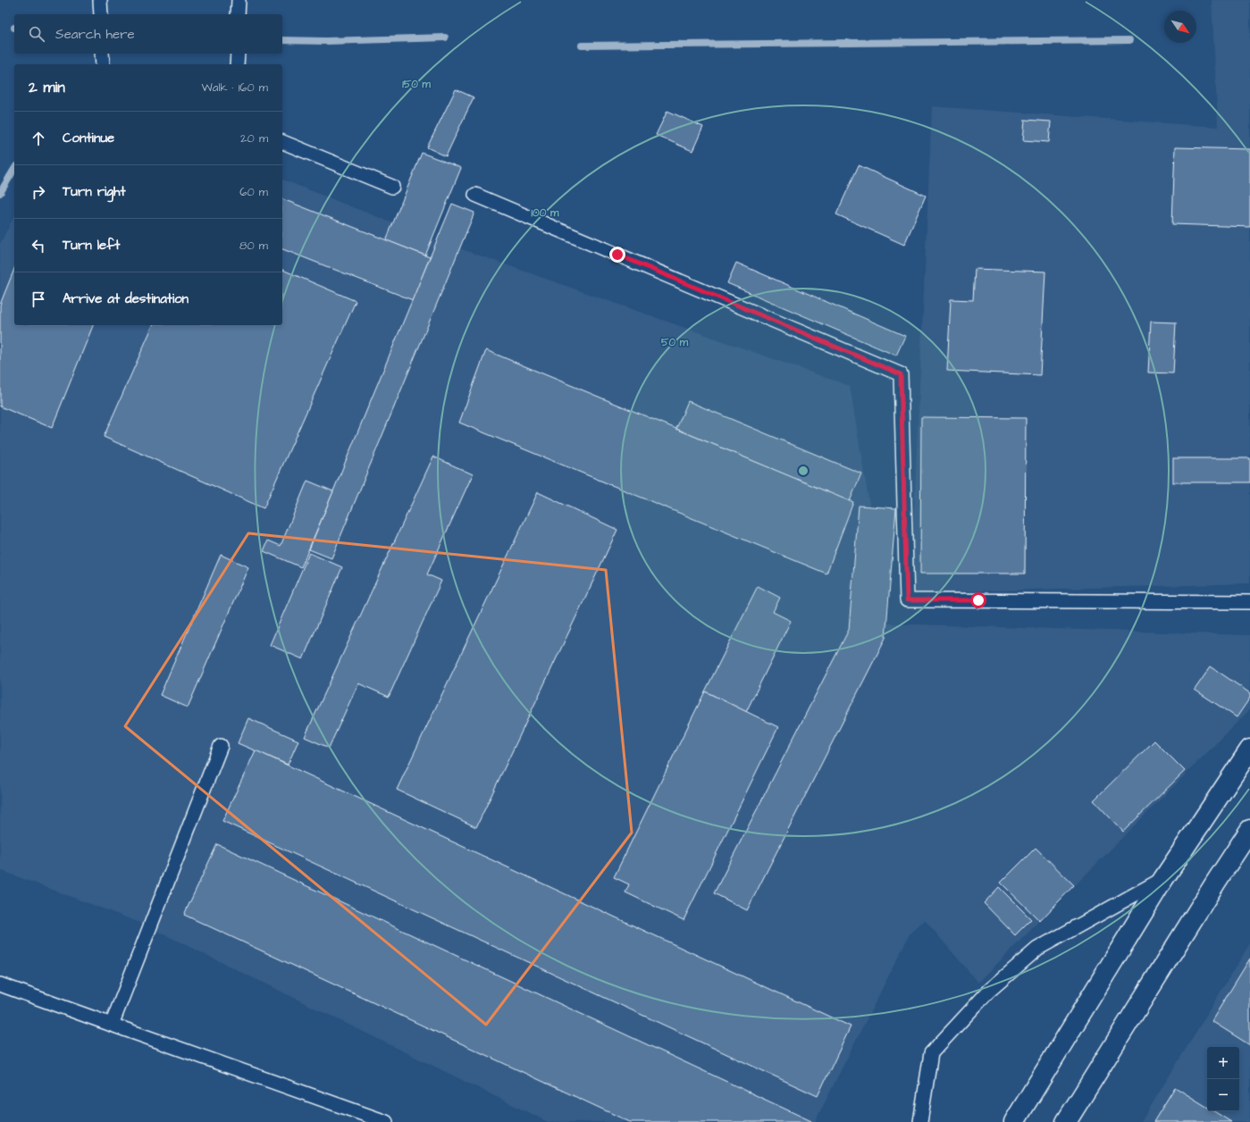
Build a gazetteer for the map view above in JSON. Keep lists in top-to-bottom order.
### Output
{
  "north": "bottom right",
  "page": {
    "search": "Search here",
    "heading": ["2 min", "Walk · 160 m"],
    "list": [
      ["Continue", "20 m"],
      ["Turn right", "60 m"],
      ["Turn left", "80 m"],
      "Arrive at destination"
    ],
    "map_buttons": ["+", "−"]
  },
  "rings": ["150 m", "100 m", "50 m"]
}
